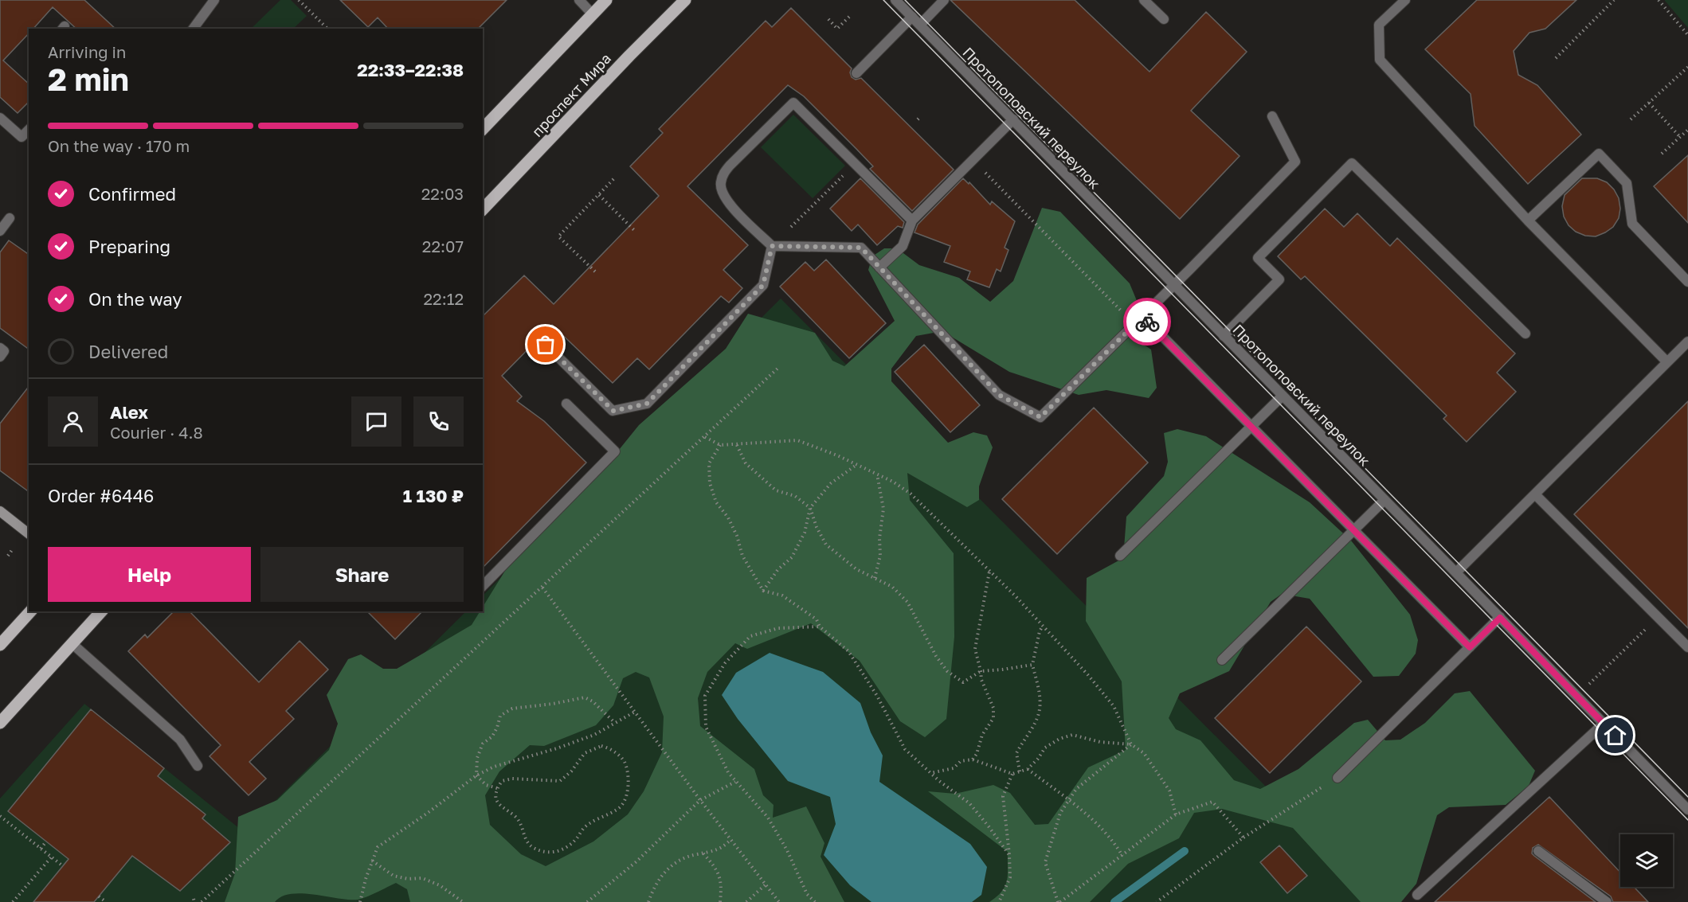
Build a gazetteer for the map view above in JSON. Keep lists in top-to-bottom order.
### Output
{
  "streets": {
    "main road": ["проспект Мира"],
    "street": ["Протопоповский переулок"]
  },
  "page": {
    "heading": ["2 min", "Arriving in", "22:33–22:38"],
    "panel": [
      "Alex",
      "Courier · 4.8",
      "Order #6446",
      "1 130 ₽"
    ],
    "bar": "On the way · 170 m",
    "list": [
      ["Confirmed", "22:03"],
      ["Preparing", "22:07"],
      ["On the way", "22:12"],
      "Delivered"
    ],
    "buttons": ["Help", "Share"]
  }
}
